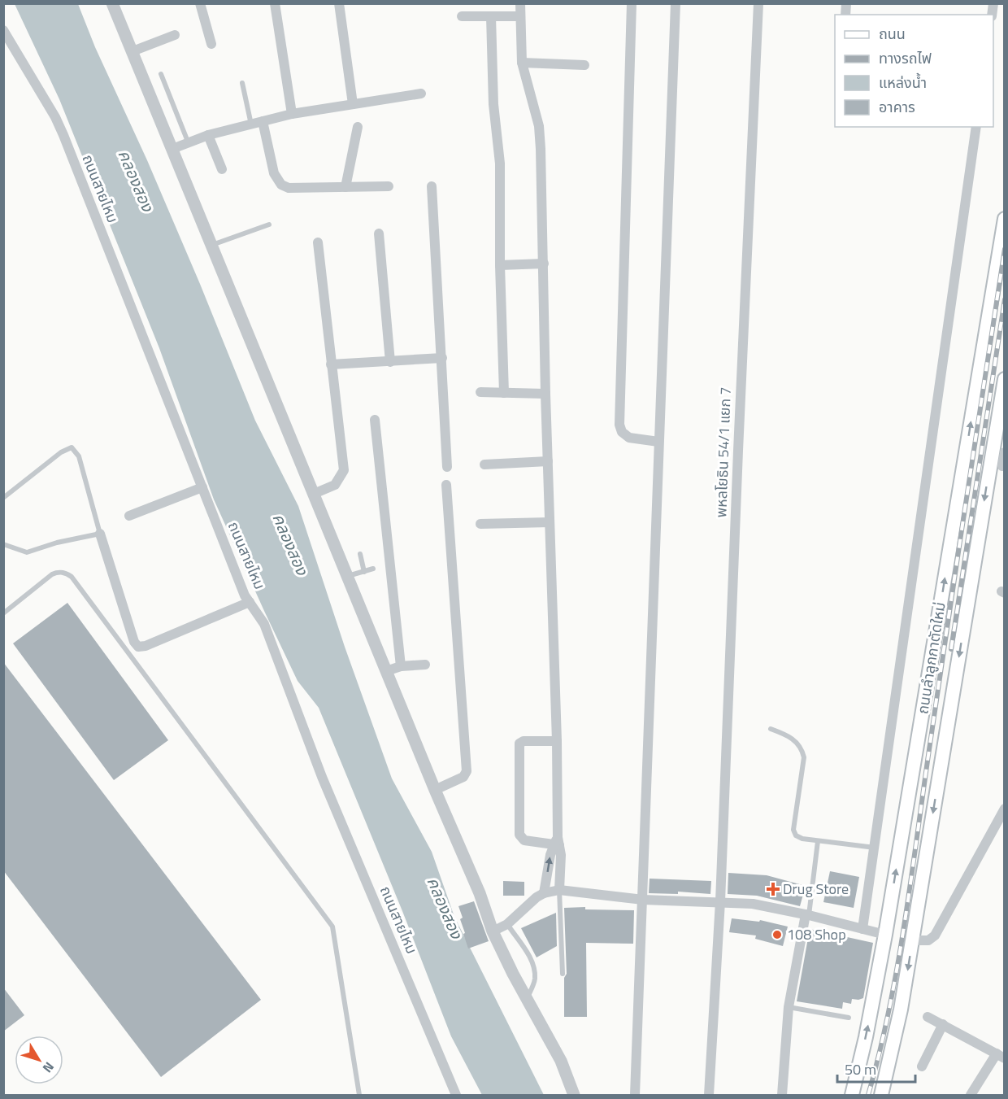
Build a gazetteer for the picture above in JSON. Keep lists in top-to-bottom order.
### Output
{
  "streets": {
    "main road": ["ถนนลำลูกกาตัดใหม่"],
    "street": ["ถนนสายไหม", "พหลโยธิน 54/1 แยก 7"]
  },
  "water": ["คลองสอง"],
  "places": {
    "health": ["Drug Store"],
    "other": ["108 Shop"]
  },
  "legend": [
    "ถนน",
    "ทางรถไฟ",
    "แหล่งน้ำ",
    "อาคาร"
  ],
  "scale_bar": "50 m",
  "north": "bottom right"
}
